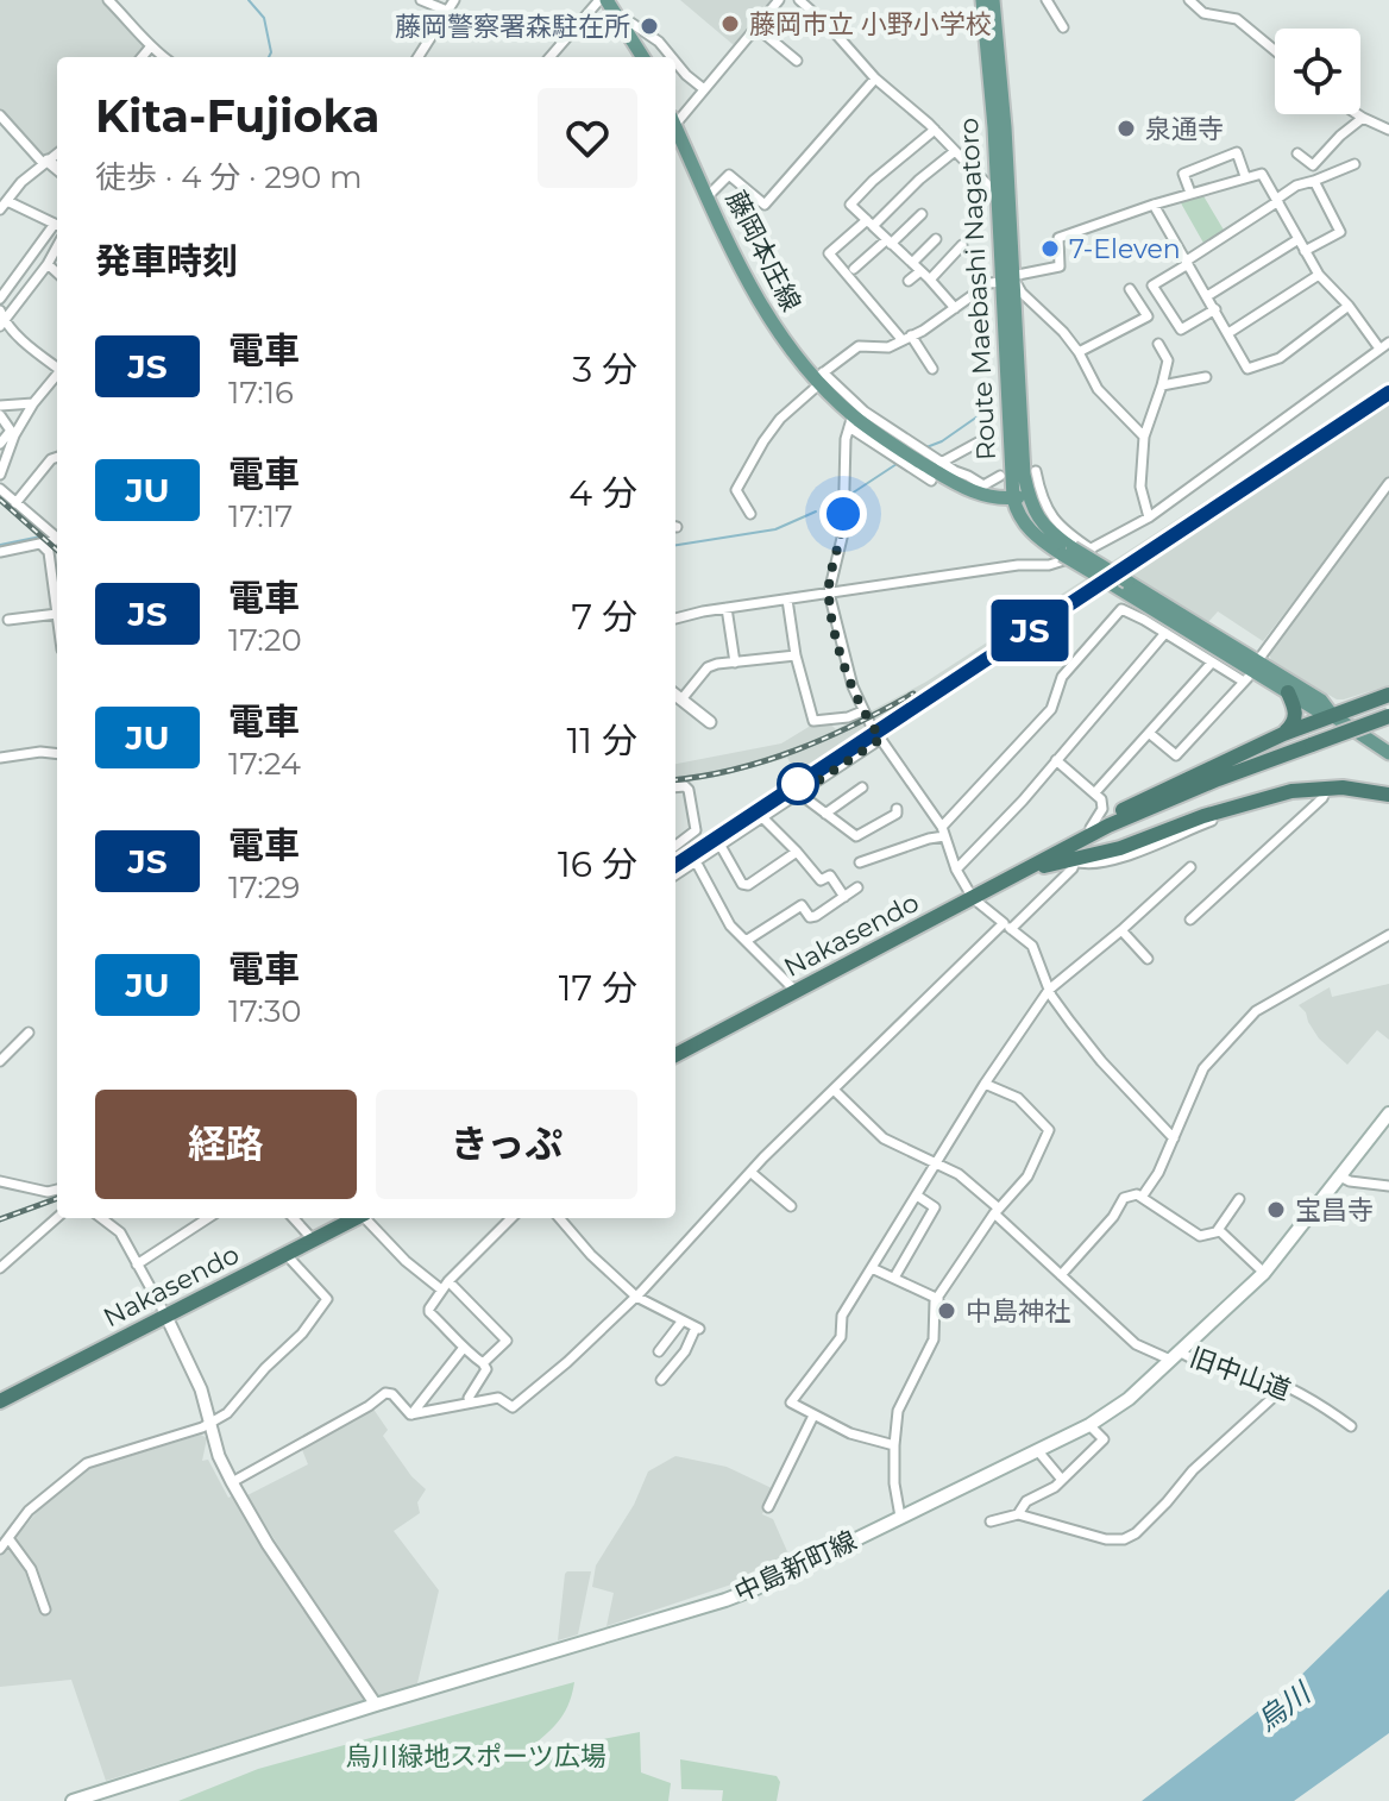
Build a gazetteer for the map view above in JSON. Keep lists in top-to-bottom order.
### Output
{
  "streets": {
    "highway": ["Nakasendo"],
    "main road": ["藤岡本庄線", "Route Maebashi Nagatoro", "中島新町線"],
    "street": ["旧中山道"]
  },
  "crossings": [
    ["藤岡本庄線", "Route Maebashi Nagatoro"],
    ["旧中山道", "中島新町線"]
  ],
  "water": ["烏川"],
  "parks": ["烏川緑地スポーツ広場"],
  "places": [
    "藤岡市立 小野小学校",
    "藤岡警察署森駐在所",
    "泉通寺",
    "7-Eleven",
    "宝昌寺",
    "中島神社"
  ],
  "page": {
    "on_map": "JS",
    "heading": [
      ["Kita-Fujioka", "徒歩 · 4 分 · 290 m"],
      "発車時刻"
    ],
    "list": [
      {
        "mark": "JS",
        "name": "電車",
        "note": "17:16",
        "value": "3 分"
      },
      {
        "mark": "JU",
        "name": "電車",
        "note": "17:17",
        "value": "4 分"
      },
      {
        "mark": "JS",
        "name": "電車",
        "note": "17:20",
        "value": "7 分"
      },
      {
        "mark": "JU",
        "name": "電車",
        "note": "17:24",
        "value": "11 分"
      },
      {
        "mark": "JS",
        "name": "電車",
        "note": "17:29",
        "value": "16 分"
      },
      {
        "mark": "JU",
        "name": "電車",
        "note": "17:30",
        "value": "17 分"
      }
    ],
    "buttons": ["経路", "きっぷ"]
  }
}
